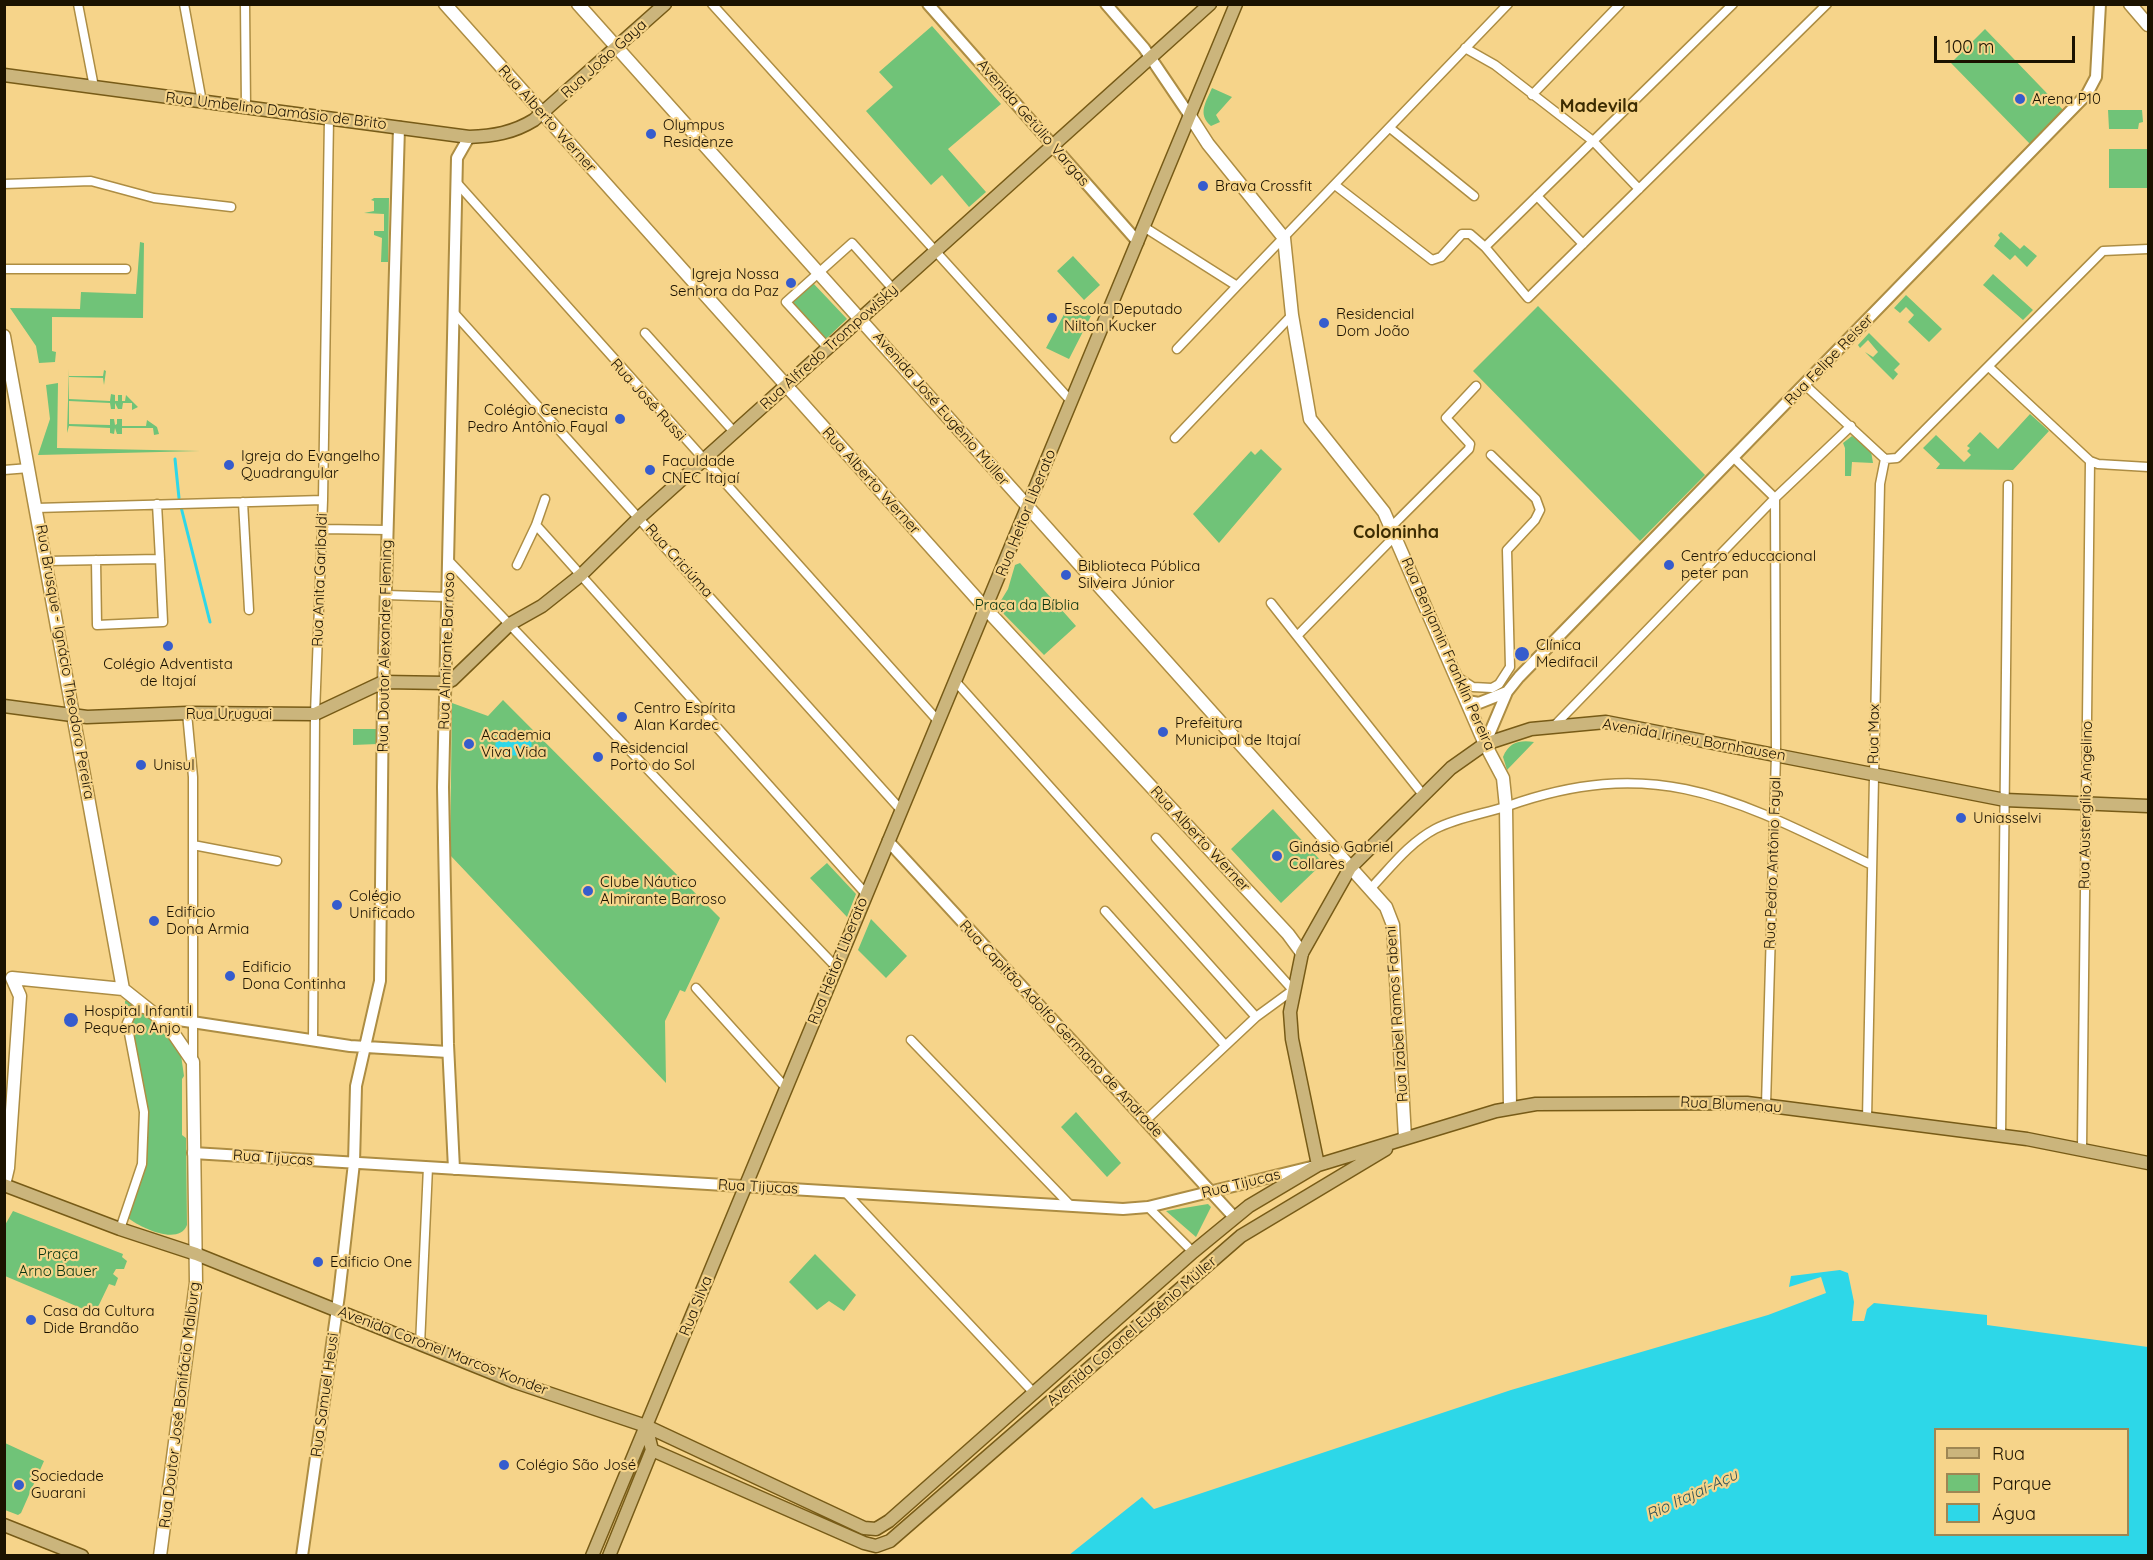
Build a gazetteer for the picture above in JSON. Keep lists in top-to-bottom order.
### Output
{
  "streets": {
    "main road": [
      "Rua João Gaya",
      "Rua Umbelino Damásio de Brito",
      "Rua Alberto Werner",
      "Rua Alfredo Trompowisky",
      "Avenida José Eugênio Müller",
      "Rua Heitor Liberato",
      "Rua Benjamin Franklin Pereira",
      "Rua Brusque - Ignácio Theodoro Pereira",
      "Rua Uruguai",
      "Avenida Irineu Bornhausen",
      "Rua Izabel Ramos Fabeni",
      "Rua Blumenau",
      "Rua Silva",
      "Avenida Coronel Eugênio Müller",
      "Avenida Coronel Marcos Konder",
      "Rua Doutor José Bonifácio Malburg"
    ],
    "street": [
      "Avenida Getúlio Vargas",
      "Rua Felipe Reiser",
      "Rua José Russi",
      "Rua Criciúma",
      "Rua Anita Garibaldi",
      "Rua Doutor Alexandre Fleming",
      "Rua Almirante Barroso",
      "Rua Max",
      "Rua Austergílio Angelino",
      "Rua Pedro Antônio Fayal",
      "Rua Capitão Adolfo Germano de Andrade",
      "Rua Tijucas",
      "Rua Samuel Heusi"
    ]
  },
  "crossings": [
    ["Rua João Gaya", "Rua Umbelino Damásio de Brito"],
    ["Rua João Gaya", "Rua Alberto Werner"],
    ["Rua João Gaya", "Avenida José Eugênio Müller"],
    ["Rua Umbelino Damásio de Brito", "Rua Alberto Werner"],
    ["Rua Umbelino Damásio de Brito", "Rua Anita Garibaldi"],
    ["Rua Umbelino Damásio de Brito", "Rua Doutor Alexandre Fleming"],
    ["Rua Umbelino Damásio de Brito", "Rua Almirante Barroso"],
    ["Rua Alberto Werner", "Rua Alfredo Trompowisky"],
    ["Rua Alberto Werner", "Rua Heitor Liberato"],
    ["Rua Alberto Werner", "Avenida Irineu Bornhausen"],
    ["Avenida Getúlio Vargas", "Rua Alfredo Trompowisky"],
    ["Avenida Getúlio Vargas", "Rua Heitor Liberato"],
    ["Rua Alfredo Trompowisky", "Rua José Russi"],
    ["Rua Alfredo Trompowisky", "Avenida José Eugênio Müller"],
    ["Rua Alfredo Trompowisky", "Rua Criciúma"],
    ["Rua Alfredo Trompowisky", "Rua Almirante Barroso"],
    ["Rua Alfredo Trompowisky", "Rua Uruguai"],
    ["Rua Felipe Reiser", "Rua Benjamin Franklin Pereira"],
    ["Rua Felipe Reiser", "Avenida Irineu Bornhausen"],
    ["Rua José Russi", "Rua Heitor Liberato"],
    ["Rua José Russi", "Rua Almirante Barroso"],
    ["Avenida José Eugênio Müller", "Rua Heitor Liberato"],
    ["Avenida José Eugênio Müller", "Avenida Irineu Bornhausen"],
    ["Avenida José Eugênio Müller", "Rua Izabel Ramos Fabeni"],
    ["Rua Heitor Liberato", "Rua Criciúma"],
    ["Rua Heitor Liberato", "Rua Capitão Adolfo Germano de Andrade"],
    ["Rua Heitor Liberato", "Rua Tijucas"],
    ["Rua Heitor Liberato", "Rua Silva"],
    ["Rua Criciúma", "Rua Almirante Barroso"],
    ["Rua Anita Garibaldi", "Rua Uruguai"],
    ["Rua Doutor Alexandre Fleming", "Rua Uruguai"],
    ["Rua Doutor Alexandre Fleming", "Rua Tijucas"],
    ["Rua Doutor Alexandre Fleming", "Rua Samuel Heusi"],
    ["Rua Almirante Barroso", "Rua Uruguai"],
    ["Rua Almirante Barroso", "Rua Tijucas"],
    ["Rua Benjamin Franklin Pereira", "Avenida Irineu Bornhausen"],
    ["Rua Benjamin Franklin Pereira", "Rua Blumenau"],
    ["Rua Brusque - Ignácio Theodoro Pereira", "Rua Uruguai"],
    ["Rua Max", "Avenida Irineu Bornhausen"],
    ["Rua Max", "Rua Blumenau"],
    ["Avenida Irineu Bornhausen", "Rua Austergílio Angelino"],
    ["Avenida Irineu Bornhausen", "Rua Pedro Antônio Fayal"],
    ["Avenida Irineu Bornhausen", "Rua Izabel Ramos Fabeni"],
    ["Avenida Irineu Bornhausen", "Rua Blumenau"],
    ["Avenida Irineu Bornhausen", "Rua Tijucas"],
    ["Avenida Irineu Bornhausen", "Avenida Coronel Eugênio Müller"],
    ["Rua Austergílio Angelino", "Rua Blumenau"],
    ["Rua Pedro Antônio Fayal", "Rua Blumenau"],
    ["Rua Izabel Ramos Fabeni", "Rua Blumenau"],
    ["Rua Izabel Ramos Fabeni", "Avenida Coronel Eugênio Müller"],
    ["Rua Capitão Adolfo Germano de Andrade", "Rua Tijucas"],
    ["Rua Capitão Adolfo Germano de Andrade", "Avenida Coronel Eugênio Müller"],
    ["Rua Blumenau", "Rua Tijucas"],
    ["Rua Blumenau", "Avenida Coronel Eugênio Müller"],
    ["Rua Tijucas", "Rua Silva"],
    ["Rua Tijucas", "Avenida Coronel Eugênio Müller"],
    ["Rua Tijucas", "Rua Samuel Heusi"],
    ["Rua Tijucas", "Rua Doutor José Bonifácio Malburg"],
    ["Rua Silva", "Avenida Coronel Marcos Konder"],
    ["Avenida Coronel Eugênio Müller", "Avenida Coronel Marcos Konder"],
    ["Avenida Coronel Marcos Konder", "Rua Samuel Heusi"],
    ["Avenida Coronel Marcos Konder", "Rua Doutor José Bonifácio Malburg"]
  ],
  "districts": ["Madevila", "Coloninha"],
  "water": ["Rio Itajaí-Açu"],
  "parks": ["Praça da Bíblia", "Praça Arno Bauer"],
  "places": [
    "Arena P10",
    "Olympus Residenze",
    "Brava Crossfit",
    "Igreja Nossa Senhora da Paz",
    "Escola Deputado Nilton Kucker",
    "Residencial Dom João",
    "Colégio Cenecista Pedro Antônio Fayal",
    "Igreja do Evangelho Quadrangular",
    "Faculdade CNEC Itajaí",
    "Centro educacional peter pan",
    "Biblioteca Pública Silveira Júnior",
    "Colégio Adventista de Itajaí",
    "Clínica Medifacil",
    "Centro Espírita Alan Kardec",
    "Prefeitura Municipal de Itajaí",
    "Academia Viva Vida",
    "Residencial Porto do Sol",
    "Unisul",
    "Uniasselvi",
    "Ginásio Gabriel Collares",
    "Clube Náutico Almirante Barroso",
    "Colégio Unificado",
    "Edificio Dona Armia",
    "Edificio Dona Continha",
    "Hospital Infantil Pequeno Anjo",
    "Edificio One",
    "Casa da Cultura Dide Brandão",
    "Colégio São José",
    "Sociedade Guarani"
  ],
  "legend": ["Rua", "Parque", "Água"],
  "scale_bar": "100 m"
}
